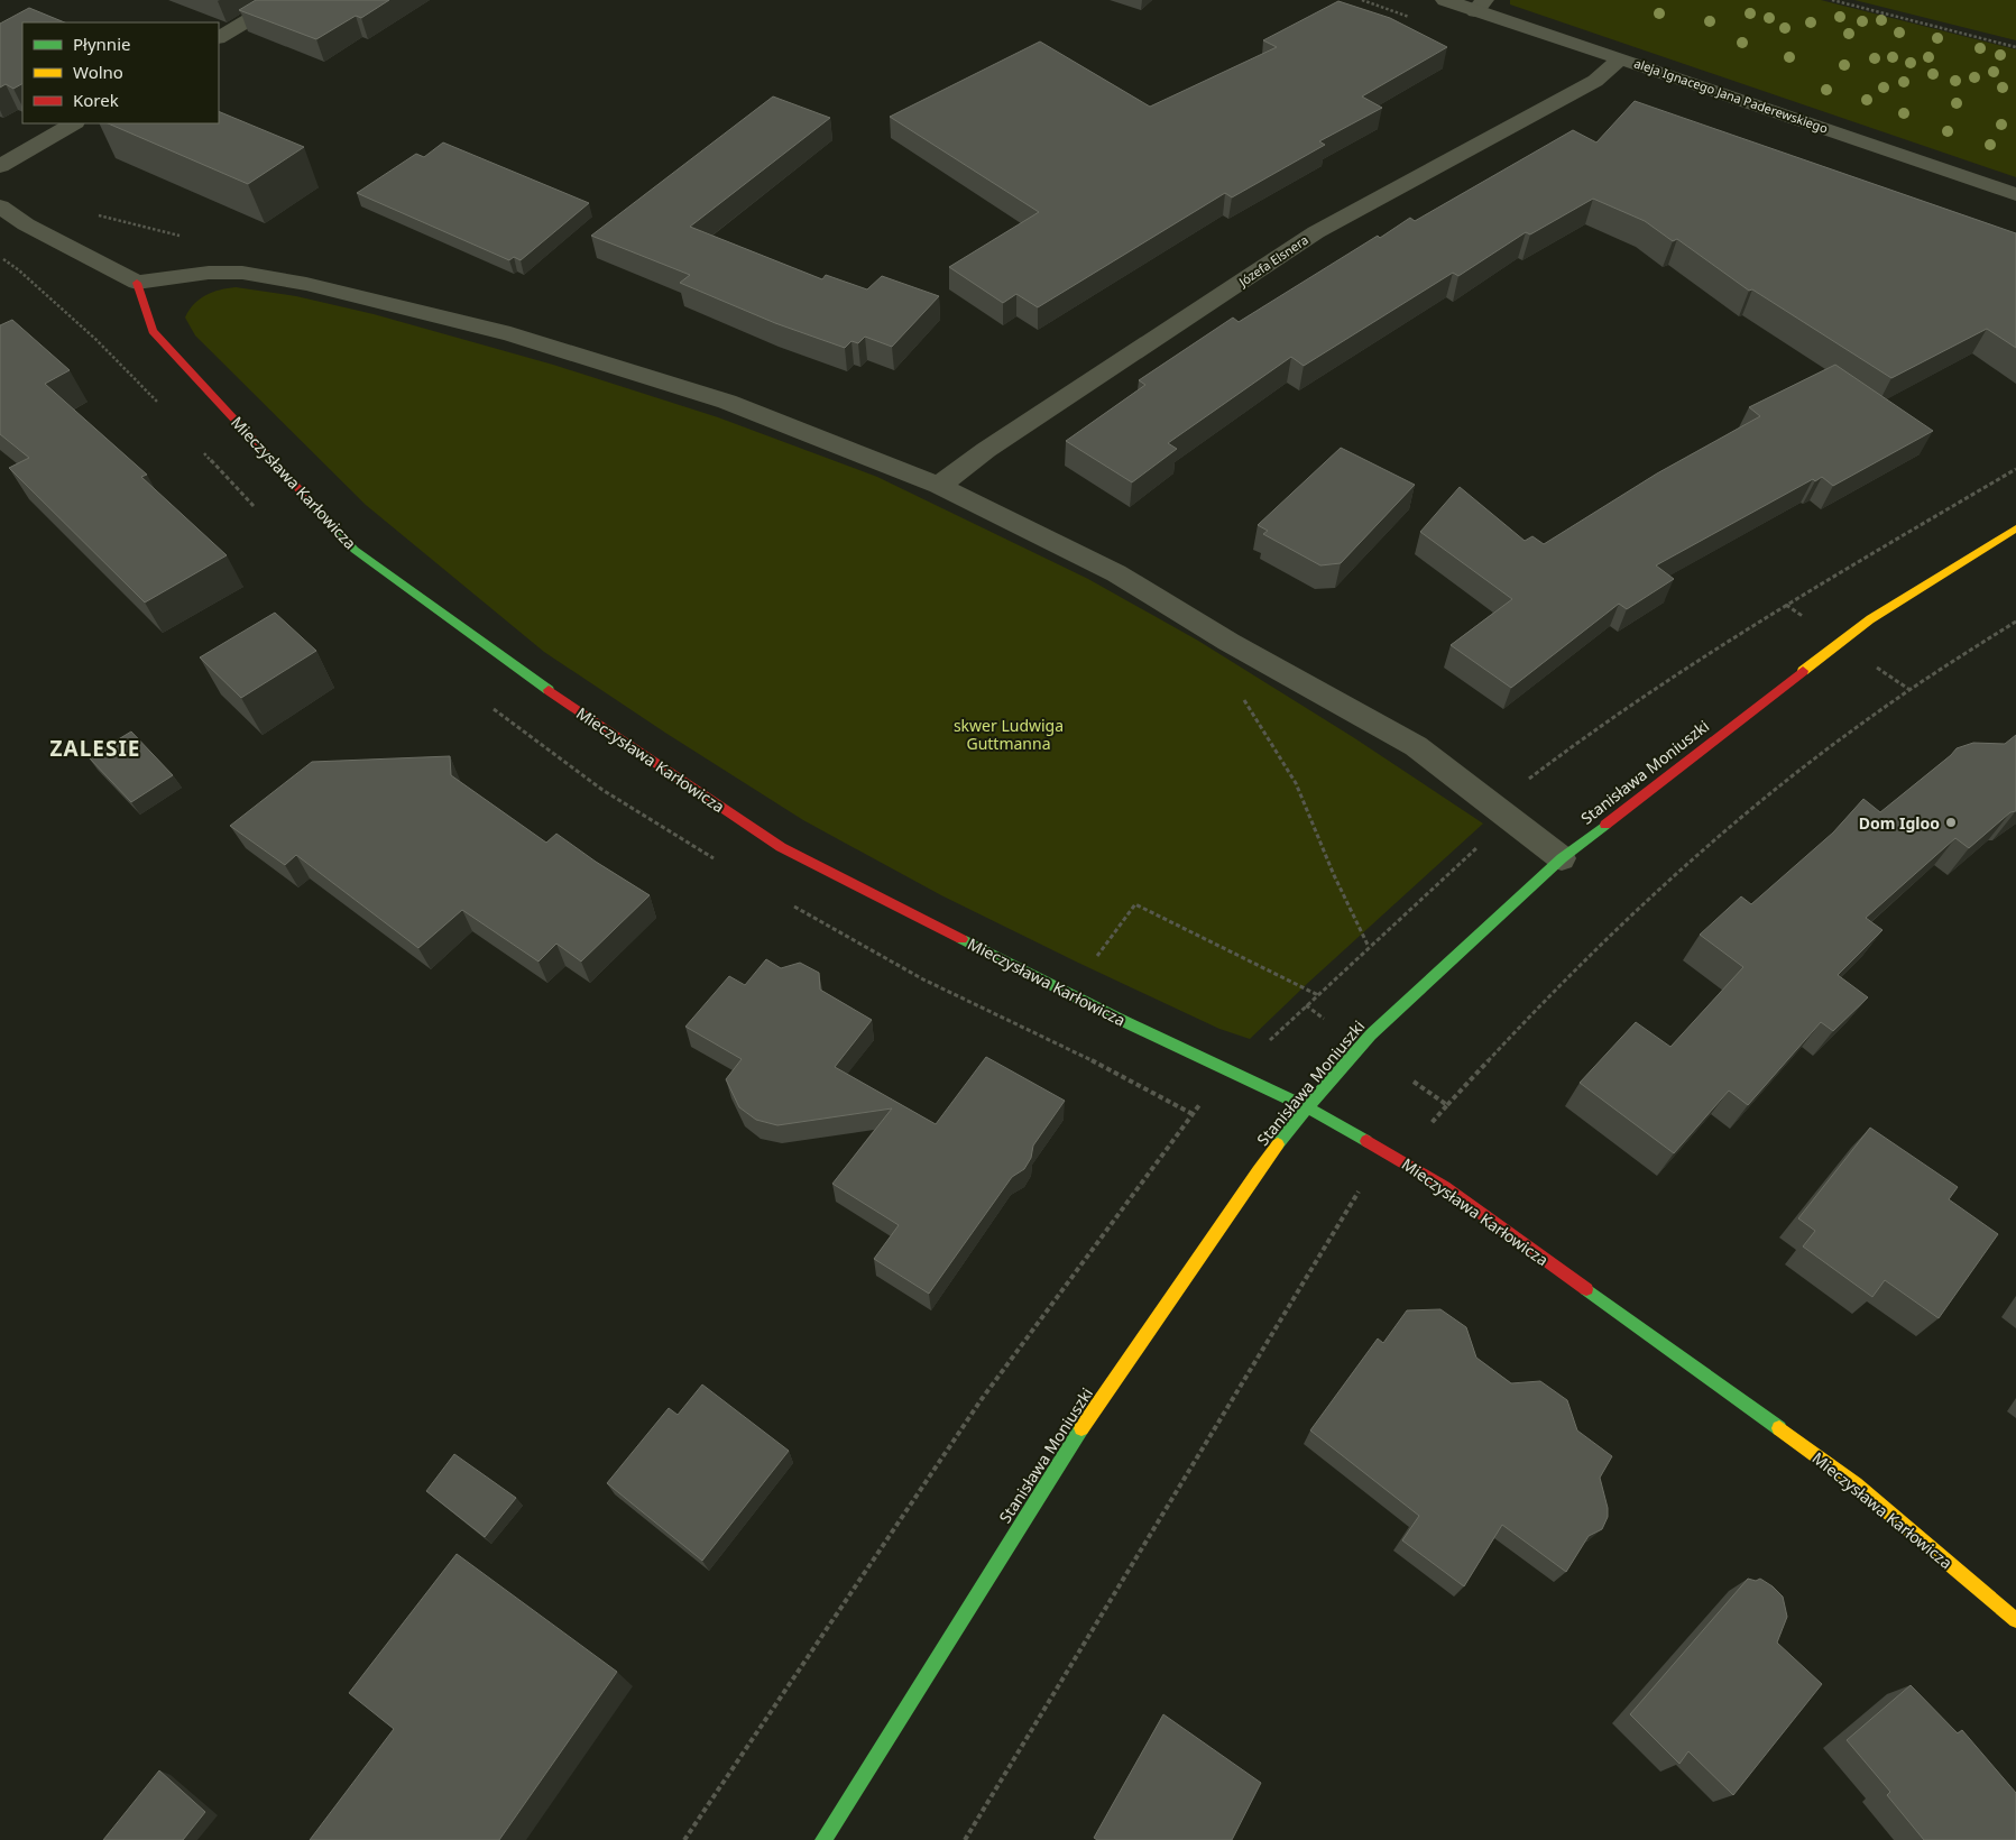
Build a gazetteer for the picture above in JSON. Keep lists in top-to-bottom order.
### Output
{
  "streets": {
    "street": [
      "aleja Ignacego Jana Paderewskiego",
      "Józefa Elsnera",
      "Mieczysława Karłowicza",
      "Stanisława Moniuszki"
    ]
  },
  "crossings": [
    ["aleja Ignacego Jana Paderewskiego", "Józefa Elsnera"],
    ["Mieczysława Karłowicza", "Stanisława Moniuszki"]
  ],
  "districts": ["ZALESIE"],
  "parks": ["skwer Ludwiga Guttmanna"],
  "places": ["Dom Igloo"],
  "legend": ["Płynnie", "Wolno", "Korek"]
}
